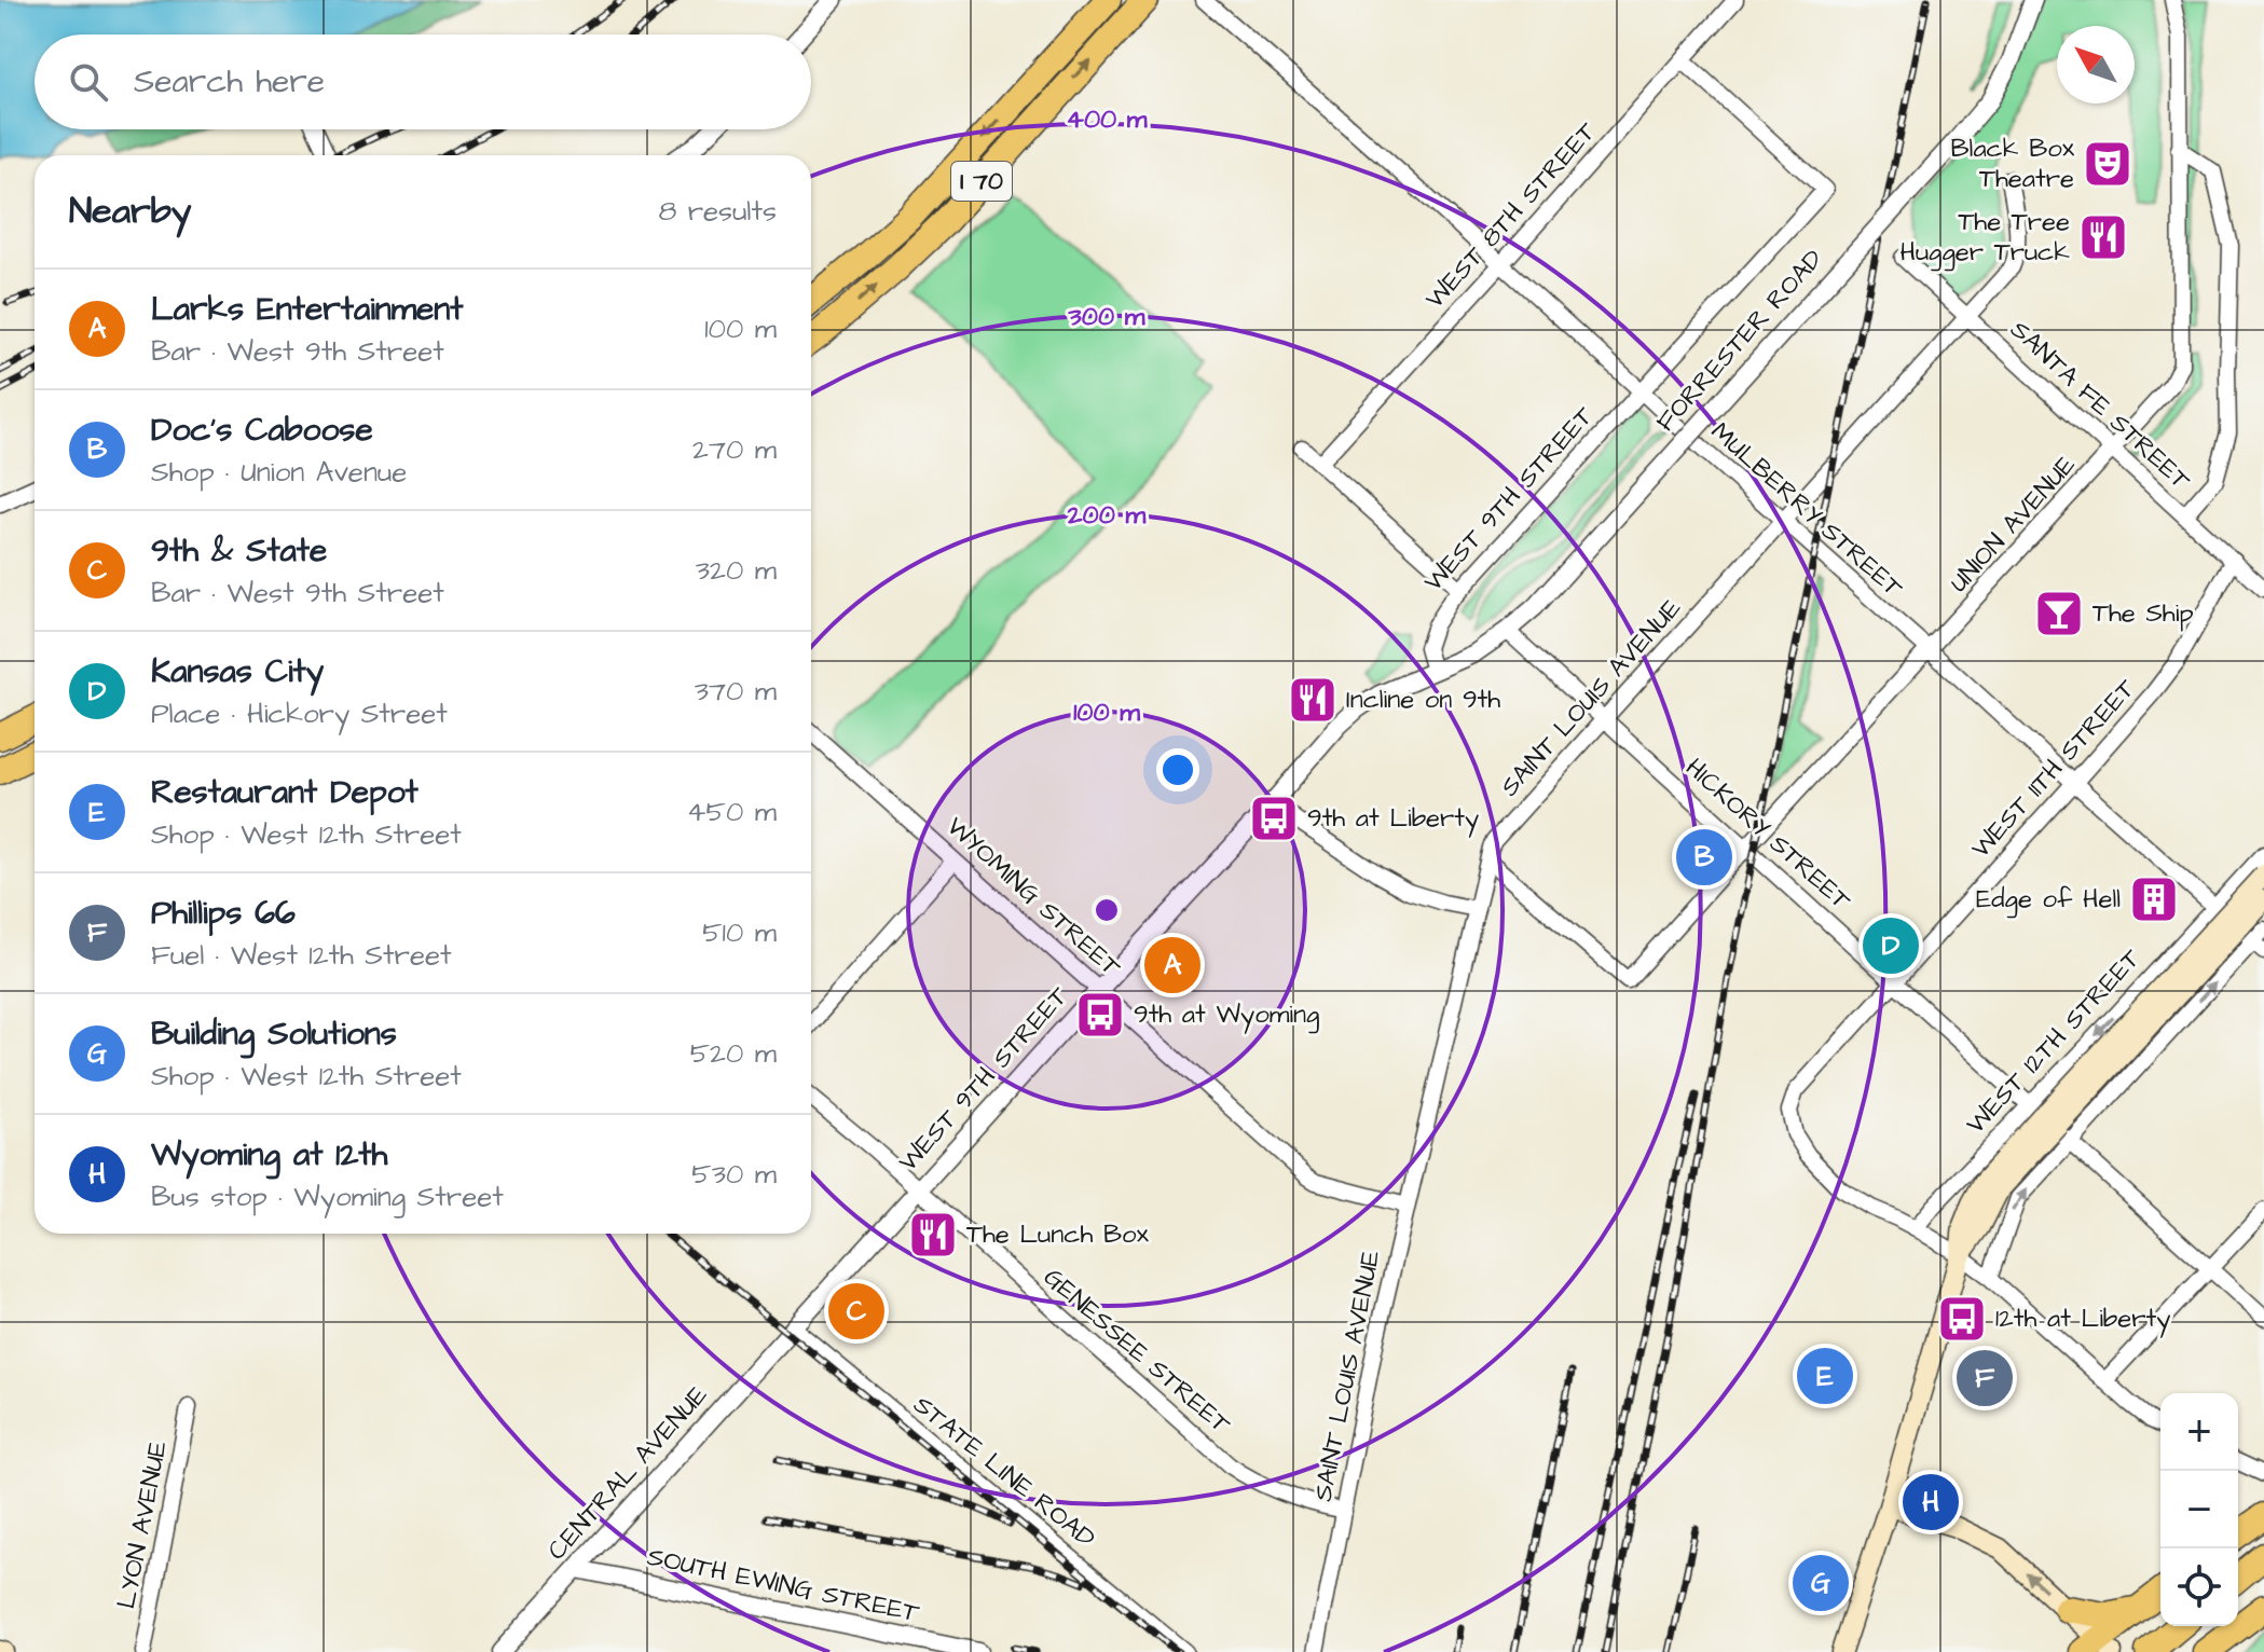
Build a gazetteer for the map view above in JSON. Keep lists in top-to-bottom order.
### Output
{
  "streets": {
    "highway": ["I 70"],
    "main road": ["WEST 12TH STREET"],
    "street": [
      "WEST 8TH STREET",
      "FORRESTER ROAD",
      "SANTA FE STREET",
      "WEST 9TH STREET",
      "MULBERRY STREET",
      "UNION AVENUE",
      "SAINT LOUIS AVENUE",
      "WEST 11TH STREET",
      "HICKORY STREET",
      "WYOMING STREET",
      "GENESSEE STREET",
      "STATE LINE ROAD",
      "CENTRAL AVENUE",
      "LYON AVENUE",
      "SOUTH EWING STREET"
    ]
  },
  "crossings": [
    ["WEST 8TH STREET", "WEST 9TH STREET"],
    ["WEST 8TH STREET", "MULBERRY STREET"],
    ["FORRESTER ROAD", "WEST 9TH STREET"],
    ["FORRESTER ROAD", "HICKORY STREET"],
    ["SANTA FE STREET", "UNION AVENUE"],
    ["SANTA FE STREET", "SAINT LOUIS AVENUE"],
    ["SANTA FE STREET", "WEST 11TH STREET"],
    ["WEST 9TH STREET", "MULBERRY STREET"],
    ["WEST 9TH STREET", "WYOMING STREET"],
    ["WEST 9TH STREET", "GENESSEE STREET"],
    ["WEST 9TH STREET", "STATE LINE ROAD"],
    ["WEST 9TH STREET", "CENTRAL AVENUE"],
    ["MULBERRY STREET", "UNION AVENUE"],
    ["MULBERRY STREET", "SAINT LOUIS AVENUE"],
    ["MULBERRY STREET", "WEST 11TH STREET"],
    ["MULBERRY STREET", "WEST 12TH STREET"],
    ["UNION AVENUE", "SAINT LOUIS AVENUE"],
    ["UNION AVENUE", "HICKORY STREET"],
    ["SAINT LOUIS AVENUE", "HICKORY STREET"],
    ["SAINT LOUIS AVENUE", "WYOMING STREET"],
    ["SAINT LOUIS AVENUE", "GENESSEE STREET"],
    ["WEST 11TH STREET", "HICKORY STREET"],
    ["WEST 11TH STREET", "WEST 12TH STREET"],
    ["HICKORY STREET", "WEST 12TH STREET"],
    ["STATE LINE ROAD", "CENTRAL AVENUE"],
    ["CENTRAL AVENUE", "SOUTH EWING STREET"]
  ],
  "places": {
    "theatre": ["Black Box Theatre"],
    "restaurant": ["The Tree Hugger Truck", "Incline on 9th", "The Lunch Box"],
    "bar": ["The Ship"],
    "bus stop": ["9th at Liberty", "9th at Wyoming", "12th at Liberty"],
    "building": ["Edge of Hell"]
  },
  "north": "top left",
  "page": {
    "search": "Search here",
    "heading": ["Nearby", "8 results"],
    "list": [
      {
        "mark": "A",
        "name": "Larks Entertainment",
        "note": "Bar · West 9th Street",
        "value": "100 m"
      },
      {
        "mark": "B",
        "name": "Doc's Caboose",
        "note": "Shop · Union Avenue",
        "value": "270 m"
      },
      {
        "mark": "C",
        "name": "9th & State",
        "note": "Bar · West 9th Street",
        "value": "320 m"
      },
      {
        "mark": "D",
        "name": "Kansas City",
        "note": "Place · Hickory Street",
        "value": "370 m"
      },
      {
        "mark": "E",
        "name": "Restaurant Depot",
        "note": "Shop · West 12th Street",
        "value": "450 m"
      },
      {
        "mark": "F",
        "name": "Phillips 66",
        "note": "Fuel · West 12th Street",
        "value": "510 m"
      },
      {
        "mark": "G",
        "name": "Building Solutions",
        "note": "Shop · West 12th Street",
        "value": "520 m"
      },
      {
        "mark": "H",
        "name": "Wyoming at 12th",
        "note": "Bus stop · Wyoming Street",
        "value": "530 m"
      }
    ],
    "pins": [
      "B",
      "D",
      "A",
      "C",
      "E",
      "F",
      "H",
      "G"
    ],
    "map_buttons": ["+", "−"]
  },
  "rings": [
    "400 m",
    "300 m",
    "200 m",
    "100 m"
  ]
}
